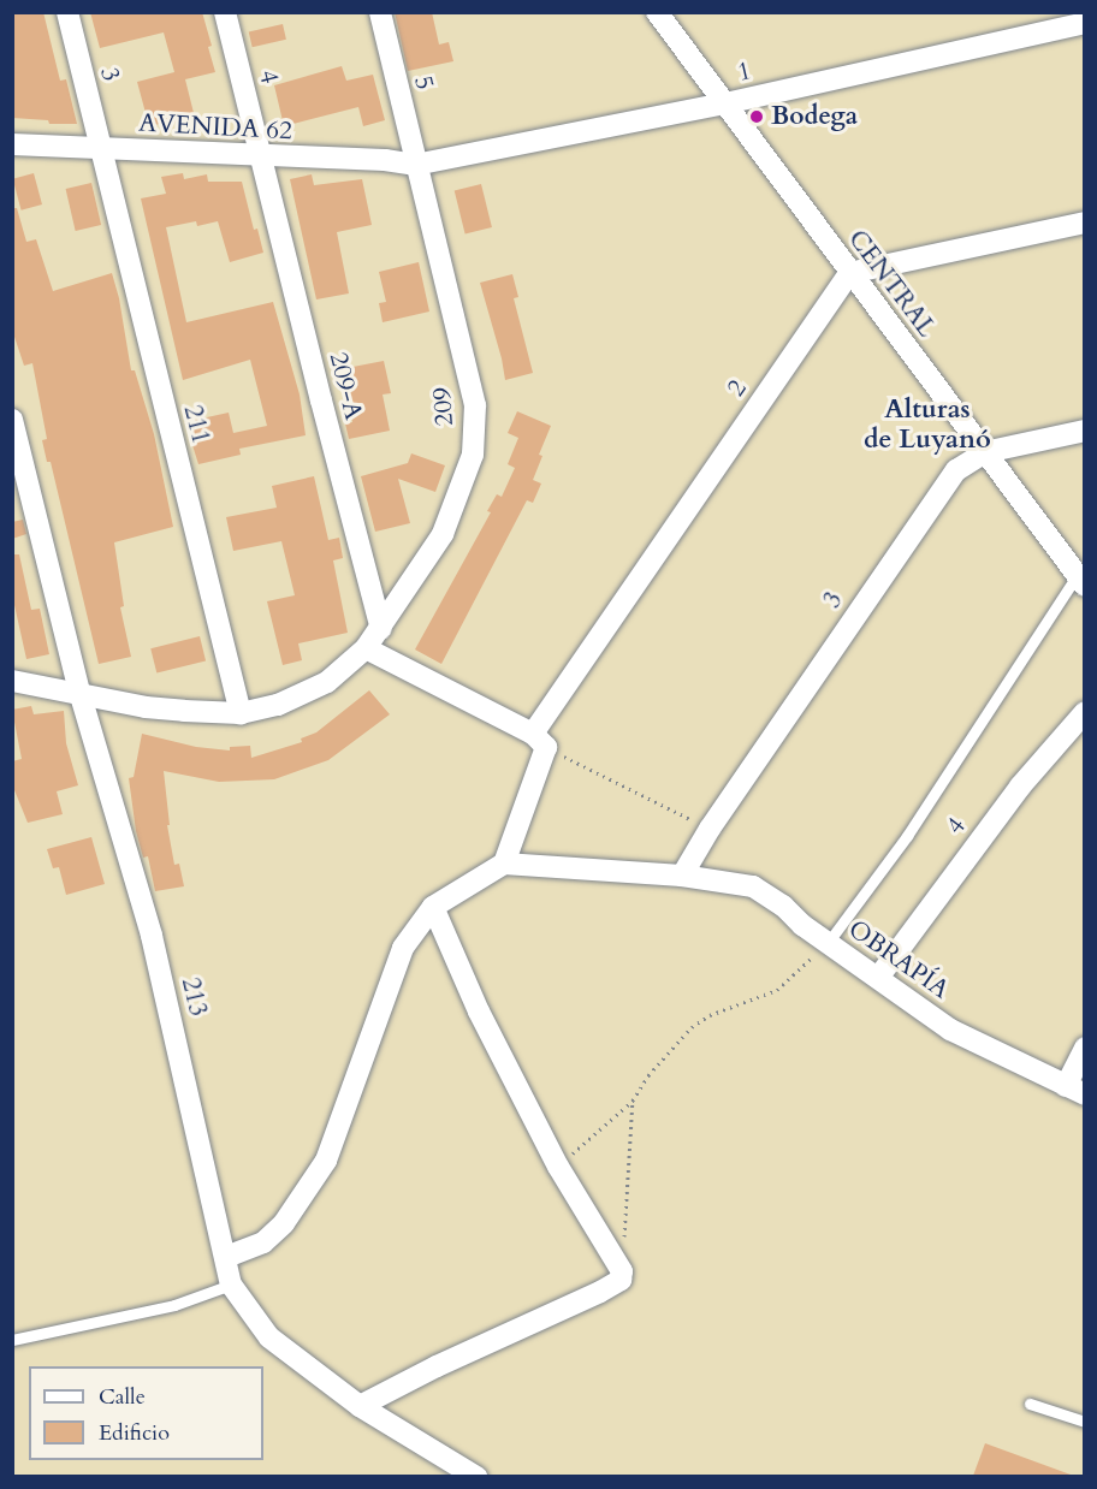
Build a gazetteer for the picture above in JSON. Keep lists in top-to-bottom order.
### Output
{
  "streets": {
    "street": [
      "1",
      "3",
      "4",
      "5",
      "AVENIDA 62",
      "CENTRAL",
      "209-A",
      "2",
      "209",
      "211",
      "OBRAPÍA",
      "213"
    ]
  },
  "crossings": [
    ["1", "5"],
    ["1", "AVENIDA 62"],
    ["1", "CENTRAL"],
    ["1", "209"],
    ["3", "AVENIDA 62"],
    ["3", "CENTRAL"],
    ["3", "211"],
    ["3", "OBRAPÍA"],
    ["4", "AVENIDA 62"],
    ["4", "209-A"],
    ["4", "OBRAPÍA"],
    ["5", "AVENIDA 62"],
    ["5", "209"],
    ["AVENIDA 62", "209-A"],
    ["AVENIDA 62", "209"],
    ["AVENIDA 62", "211"],
    ["CENTRAL", "2"],
    ["209-A", "209"],
    ["2", "OBRAPÍA"],
    ["209", "211"],
    ["209", "213"]
  ],
  "districts": ["Alturas de Luyanó"],
  "places": ["Bodega"],
  "legend": ["Calle", "Edificio"]
}
